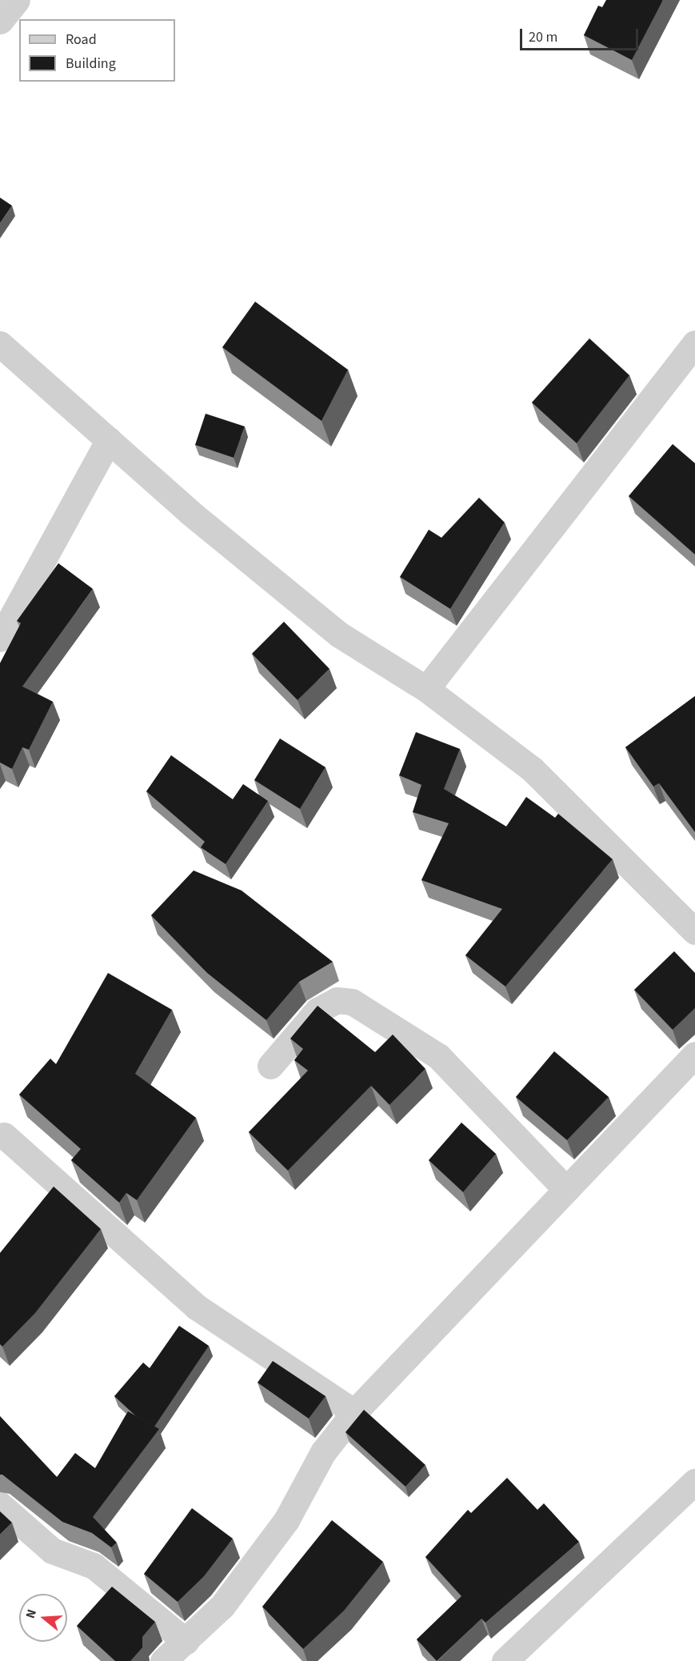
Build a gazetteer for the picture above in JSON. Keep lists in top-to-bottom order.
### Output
{
  "legend": ["Road", "Building"],
  "scale_bar": "20 m",
  "north": "left"
}
